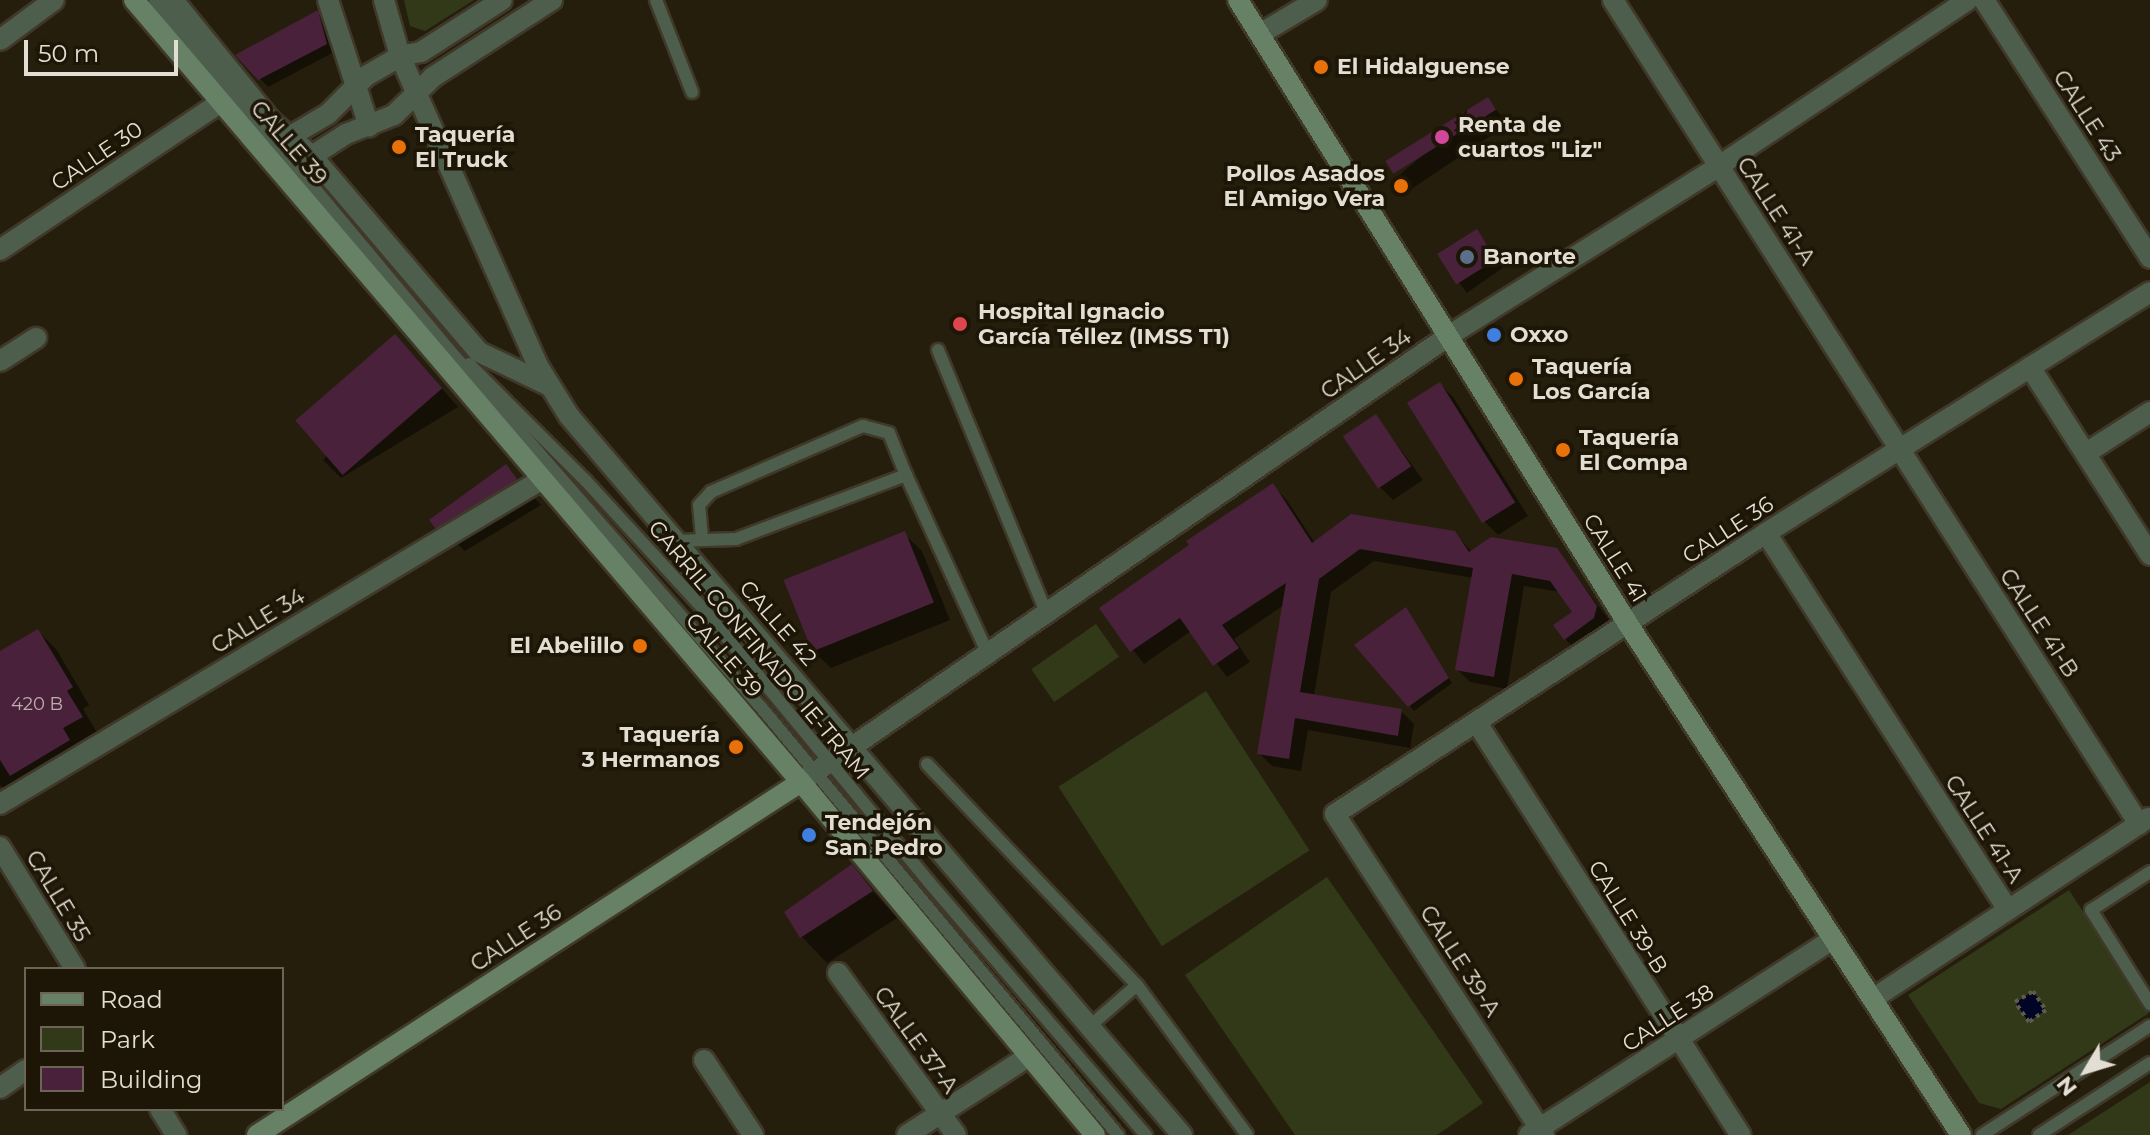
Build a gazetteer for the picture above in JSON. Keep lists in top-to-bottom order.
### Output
{
  "streets": {
    "street": [
      "CALLE 43",
      "CALLE 39",
      "CALLE 30",
      "CALLE 41-A",
      "CALLE 34",
      "CALLE 36",
      "CALLE 41",
      "CALLE 42",
      "CALLE 41-B",
      "CALLE 35",
      "CALLE 39-B",
      "CALLE 39-A",
      "CALLE 38",
      "CALLE 37-A"
    ],
    "lane": ["CARRIL CONFINADO IE-TRAM"]
  },
  "crossings": [
    ["CALLE 39", "CALLE 30"],
    ["CALLE 39", "CALLE 34"],
    ["CALLE 39", "CALLE 36"],
    ["CALLE 39", "CARRIL CONFINADO IE-TRAM"],
    ["CALLE 41-A", "CALLE 34"],
    ["CALLE 41-A", "CALLE 36"],
    ["CALLE 41-A", "CALLE 41-B"],
    ["CALLE 34", "CALLE 36"],
    ["CALLE 34", "CALLE 41"],
    ["CALLE 34", "CALLE 42"],
    ["CALLE 34", "CARRIL CONFINADO IE-TRAM"],
    ["CALLE 36", "CALLE 41"],
    ["CALLE 36", "CALLE 41-B"],
    ["CALLE 36", "CARRIL CONFINADO IE-TRAM"],
    ["CALLE 36", "CALLE 39-B"],
    ["CALLE 36", "CALLE 39-A"],
    ["CALLE 41", "CALLE 38"],
    ["CALLE 39-B", "CALLE 38"],
    ["CALLE 39-A", "CALLE 38"]
  ],
  "places": [
    "El Hidalguense",
    "Renta de cuartos \"Liz\"",
    "Taquería El Truck",
    "Pollos Asados El Amigo Vera",
    "Banorte",
    "Hospital Ignacio García Téllez (IMSS T1)",
    "Oxxo",
    "Taquería Los García",
    "Taquería El Compa",
    "El Abelillo",
    "Taquería 3 Hermanos",
    "Tendejón San Pedro"
  ],
  "house_numbers": ["420 B"],
  "legend": ["Road", "Park", "Building"],
  "scale_bar": "50 m",
  "north": "bottom left"
}
